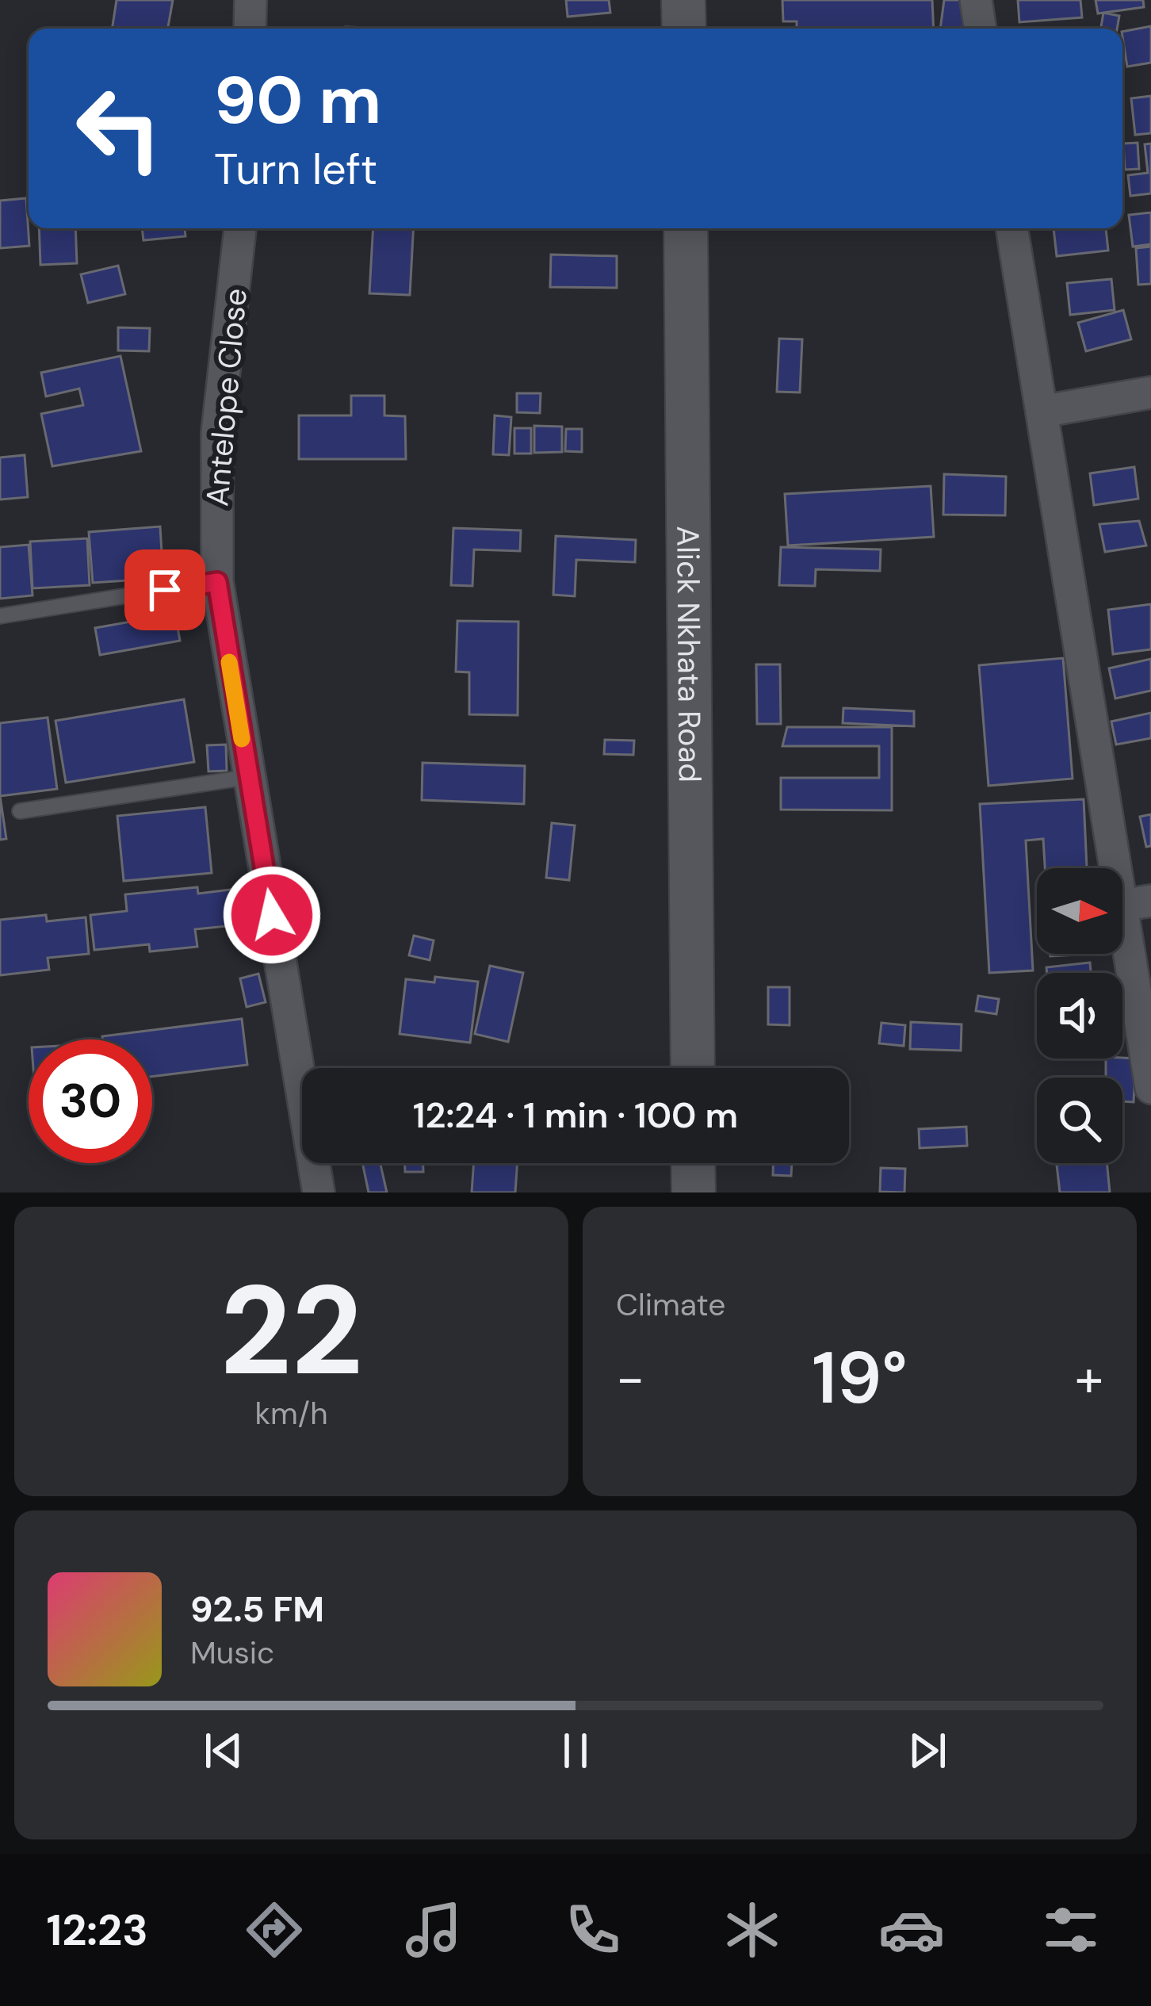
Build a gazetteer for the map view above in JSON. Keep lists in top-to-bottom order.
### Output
{
  "streets": {
    "main road": ["Alick Nkhata Road"],
    "street": ["Antelope Close"]
  },
  "north": "right",
  "page": {
    "turn": ["90 m", "Turn left"],
    "limit": "30",
    "trip": "12:24 · 1 min · 100 m",
    "tile": [
      ["22", "km/h"],
      "Climate"
    ],
    "heat": ["−", "19°", "+"],
    "song": ["92.5 FM", "Music"],
    "tabs": "12:23"
  }
}
